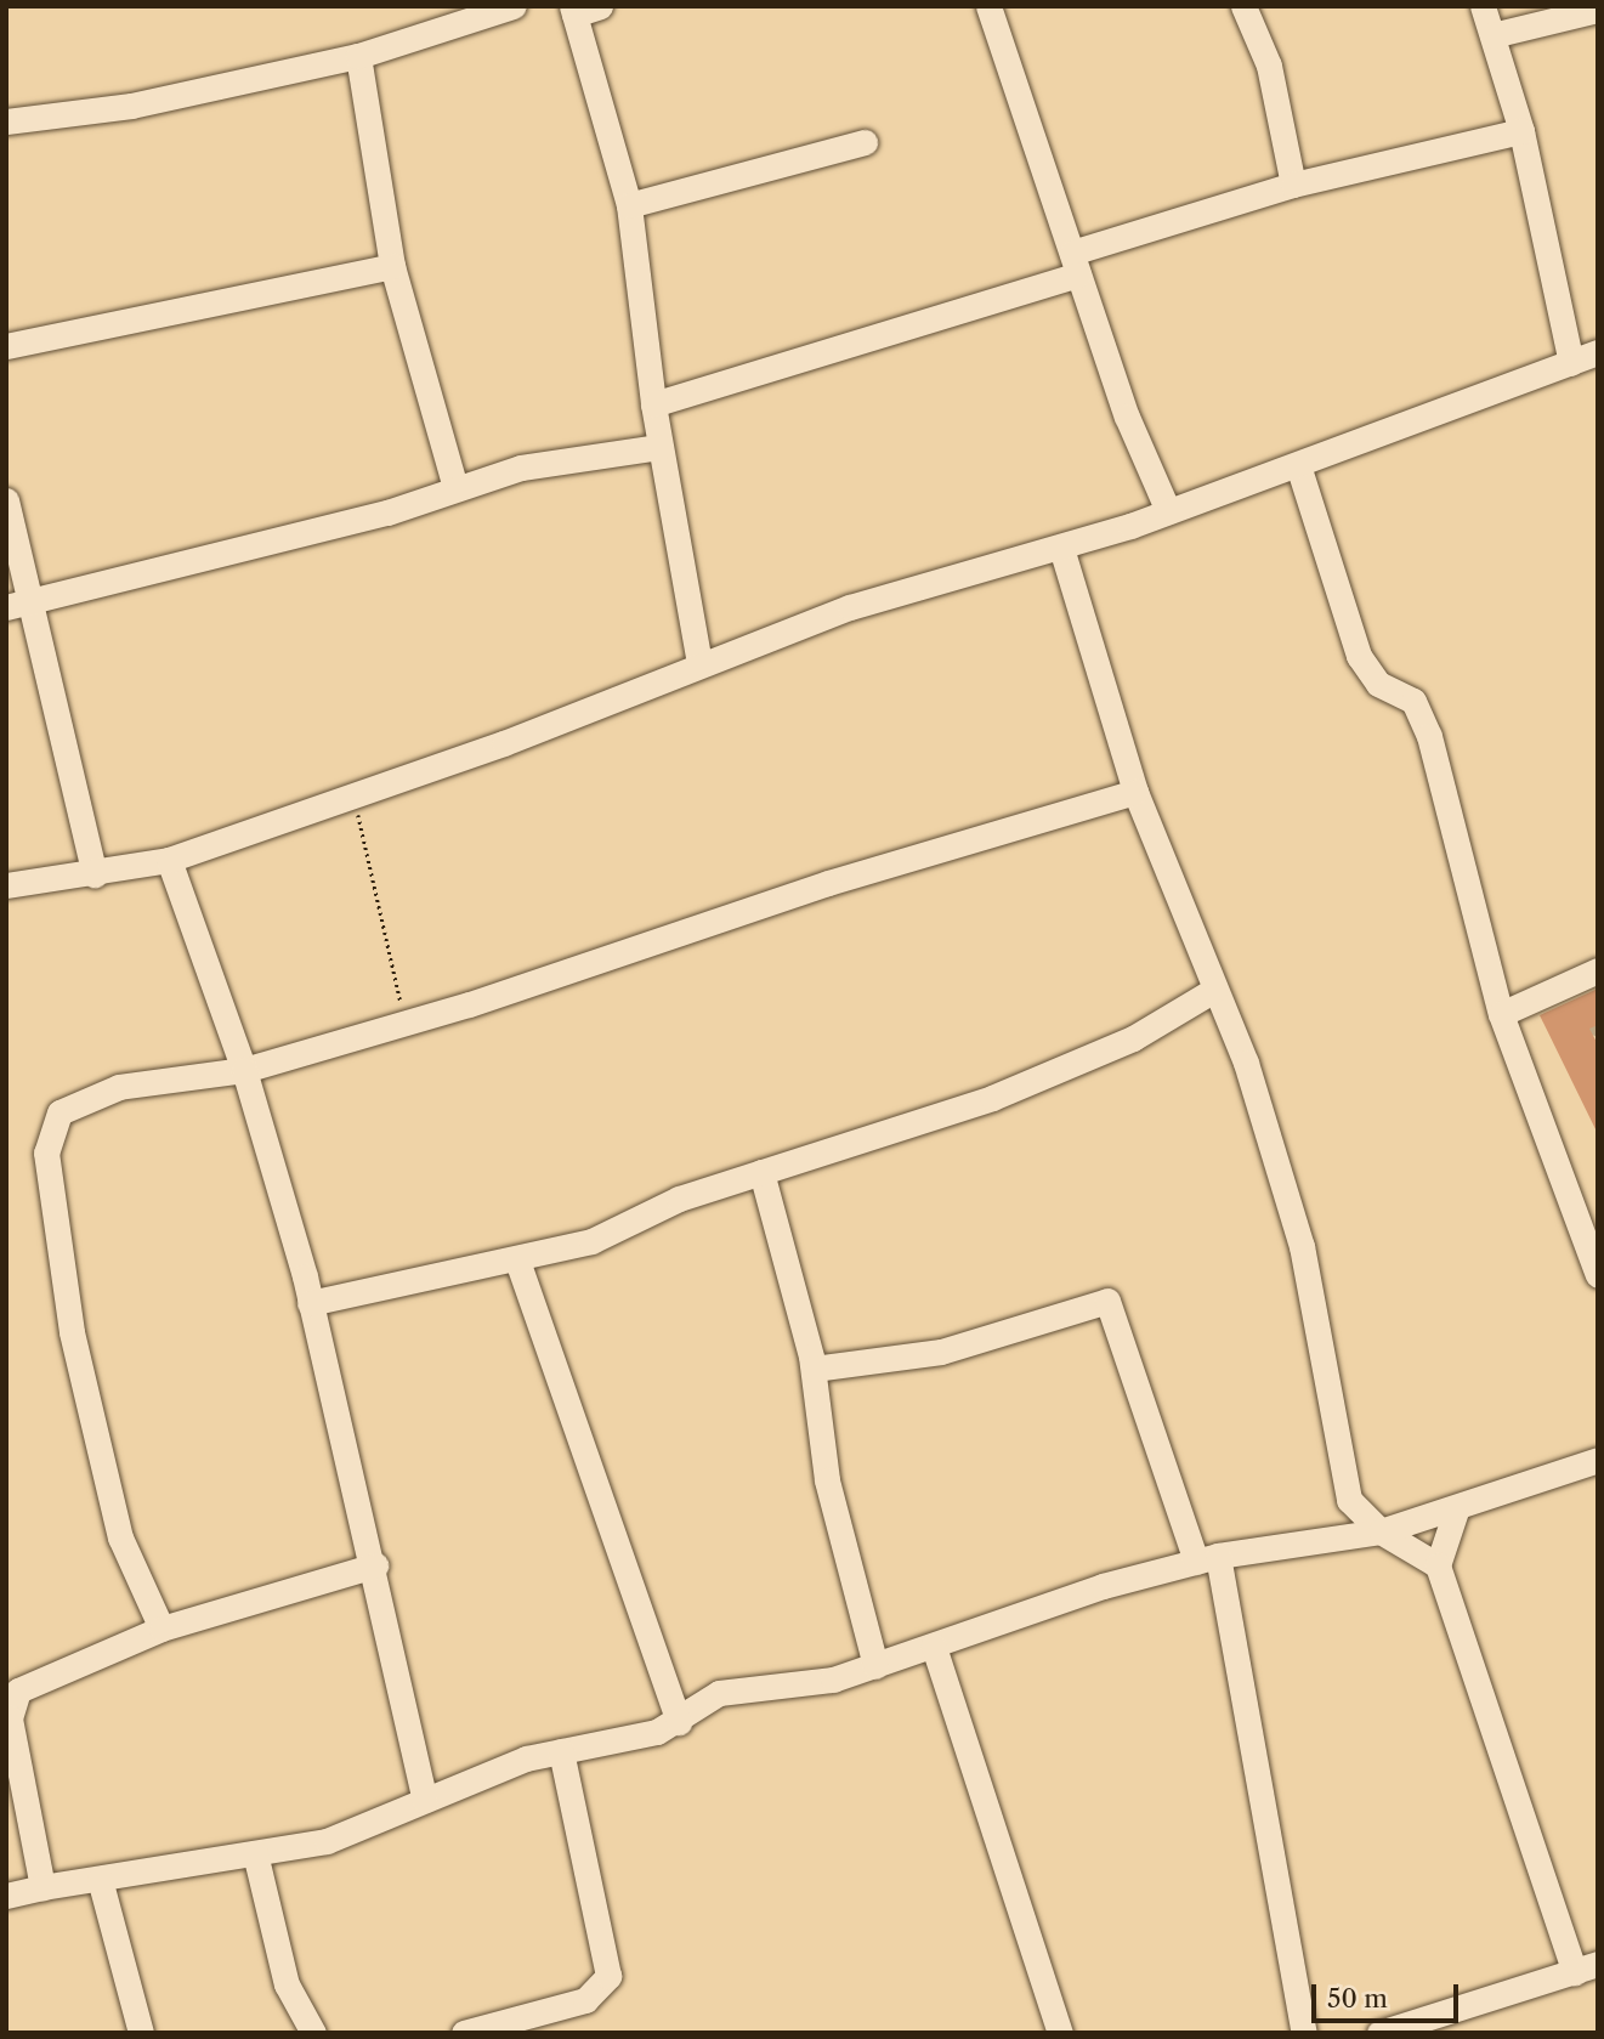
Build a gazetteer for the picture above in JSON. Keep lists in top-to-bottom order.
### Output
{
  "scale_bar": "50 m"
}
